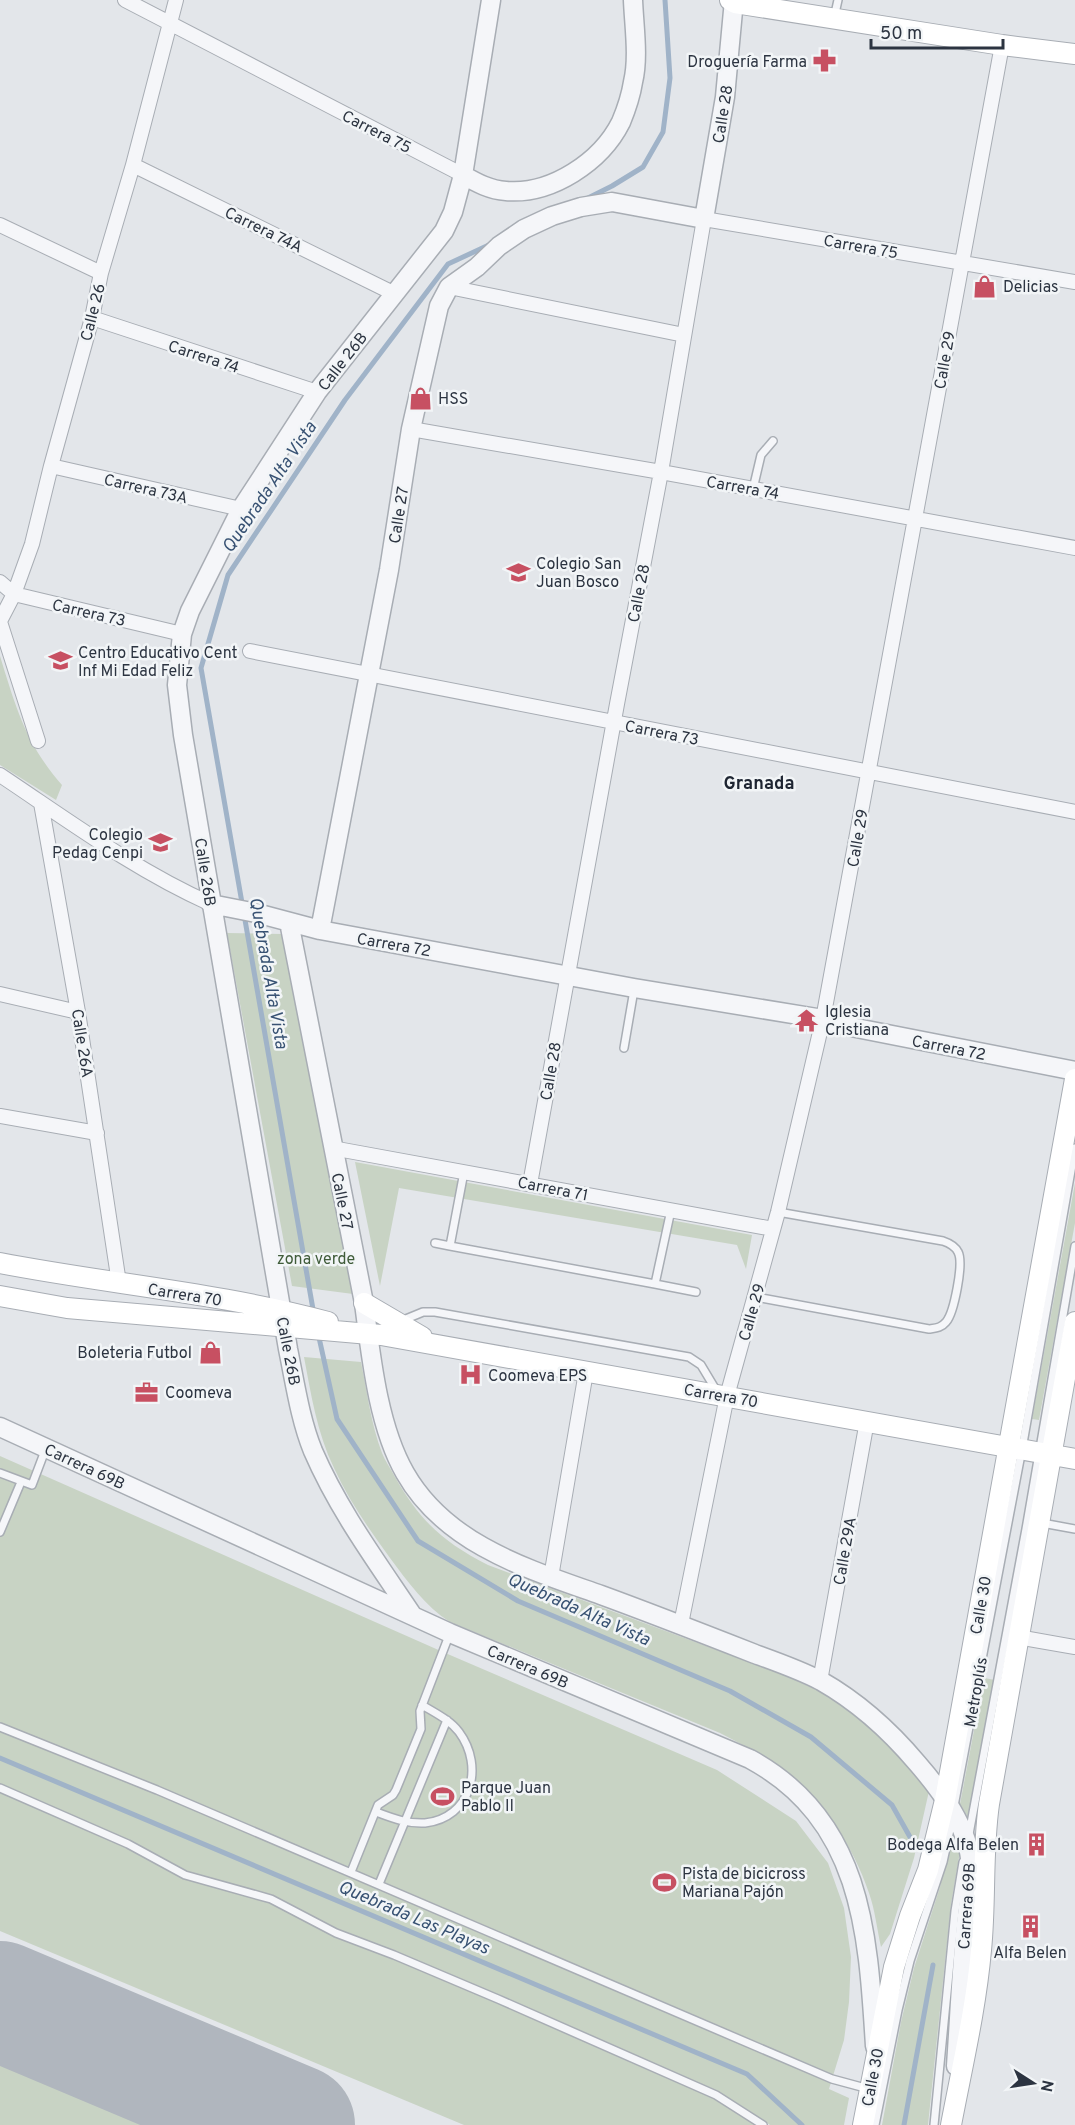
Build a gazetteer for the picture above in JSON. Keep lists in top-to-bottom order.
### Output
{
  "streets": {
    "main road": ["Carrera 70", "Calle 30"],
    "street": [
      "Calle 28",
      "Carrera 75",
      "Carrera 74A",
      "Calle 26",
      "Carrera 74",
      "Calle 29",
      "Calle 26B",
      "Carrera 73A",
      "Calle 27",
      "Carrera 73",
      "Carrera 72",
      "Calle 26A",
      "Carrera 71",
      "Carrera 69B",
      "Calle 29A"
    ],
    "lane": ["Metroplús"]
  },
  "crossings": [
    ["Calle 28", "Carrera 75"],
    ["Calle 28", "Carrera 74"],
    ["Calle 28", "Carrera 73"],
    ["Calle 28", "Carrera 72"],
    ["Calle 28", "Carrera 71"],
    ["Carrera 75", "Calle 26"],
    ["Carrera 75", "Calle 29"],
    ["Carrera 75", "Calle 26B"],
    ["Carrera 75", "Calle 27"],
    ["Carrera 74A", "Calle 26"],
    ["Carrera 74A", "Calle 26B"],
    ["Calle 26", "Carrera 74"],
    ["Calle 26", "Carrera 73A"],
    ["Calle 26", "Carrera 73"],
    ["Carrera 74", "Calle 29"],
    ["Carrera 74", "Calle 26B"],
    ["Carrera 74", "Calle 27"],
    ["Calle 29", "Carrera 73"],
    ["Calle 29", "Carrera 72"],
    ["Calle 29", "Carrera 71"],
    ["Calle 29", "Carrera 70"],
    ["Calle 29", "Carrera 69B"],
    ["Calle 26B", "Carrera 73A"],
    ["Calle 26B", "Carrera 73"],
    ["Calle 26B", "Carrera 72"],
    ["Calle 26B", "Carrera 70"],
    ["Calle 26B", "Carrera 69B"],
    ["Calle 27", "Carrera 73"],
    ["Calle 27", "Carrera 72"],
    ["Calle 27", "Carrera 71"],
    ["Calle 27", "Carrera 70"],
    ["Calle 27", "Carrera 69B"],
    ["Carrera 72", "Calle 26A"],
    ["Calle 26A", "Carrera 70"],
    ["Carrera 70", "Calle 29A"],
    ["Carrera 70", "Calle 30"],
    ["Carrera 70", "Metroplús"],
    ["Carrera 69B", "Calle 29A"],
    ["Carrera 69B", "Calle 30"],
    ["Carrera 69B", "Metroplús"],
    ["Calle 30", "Metroplús"]
  ],
  "districts": ["Granada"],
  "water": ["Quebrada Alta Vista", "Quebrada Las Playas"],
  "parks": ["zona verde"],
  "places": {
    "pharmacy": ["Droguería Farma"],
    "shop": ["Delicias", "HSS", "Boleteria Futbol"],
    "school or university": ["Colegio San Juan Bosco", "Centro Educativo Cent Inf Mi Edad Feliz", "Colegio Pedag Cenpi"],
    "temple": ["Iglesia Cristiana"],
    "hospital": ["Coomeva EPS"],
    "office": ["Coomeva"],
    "sports": ["Parque Juan Pablo II", "Pista de bicicross Mariana Pajón"],
    "building": ["Bodega Alfa Belen", "Alfa Belen"]
  },
  "scale_bar": "50 m",
  "north": "right"
}
